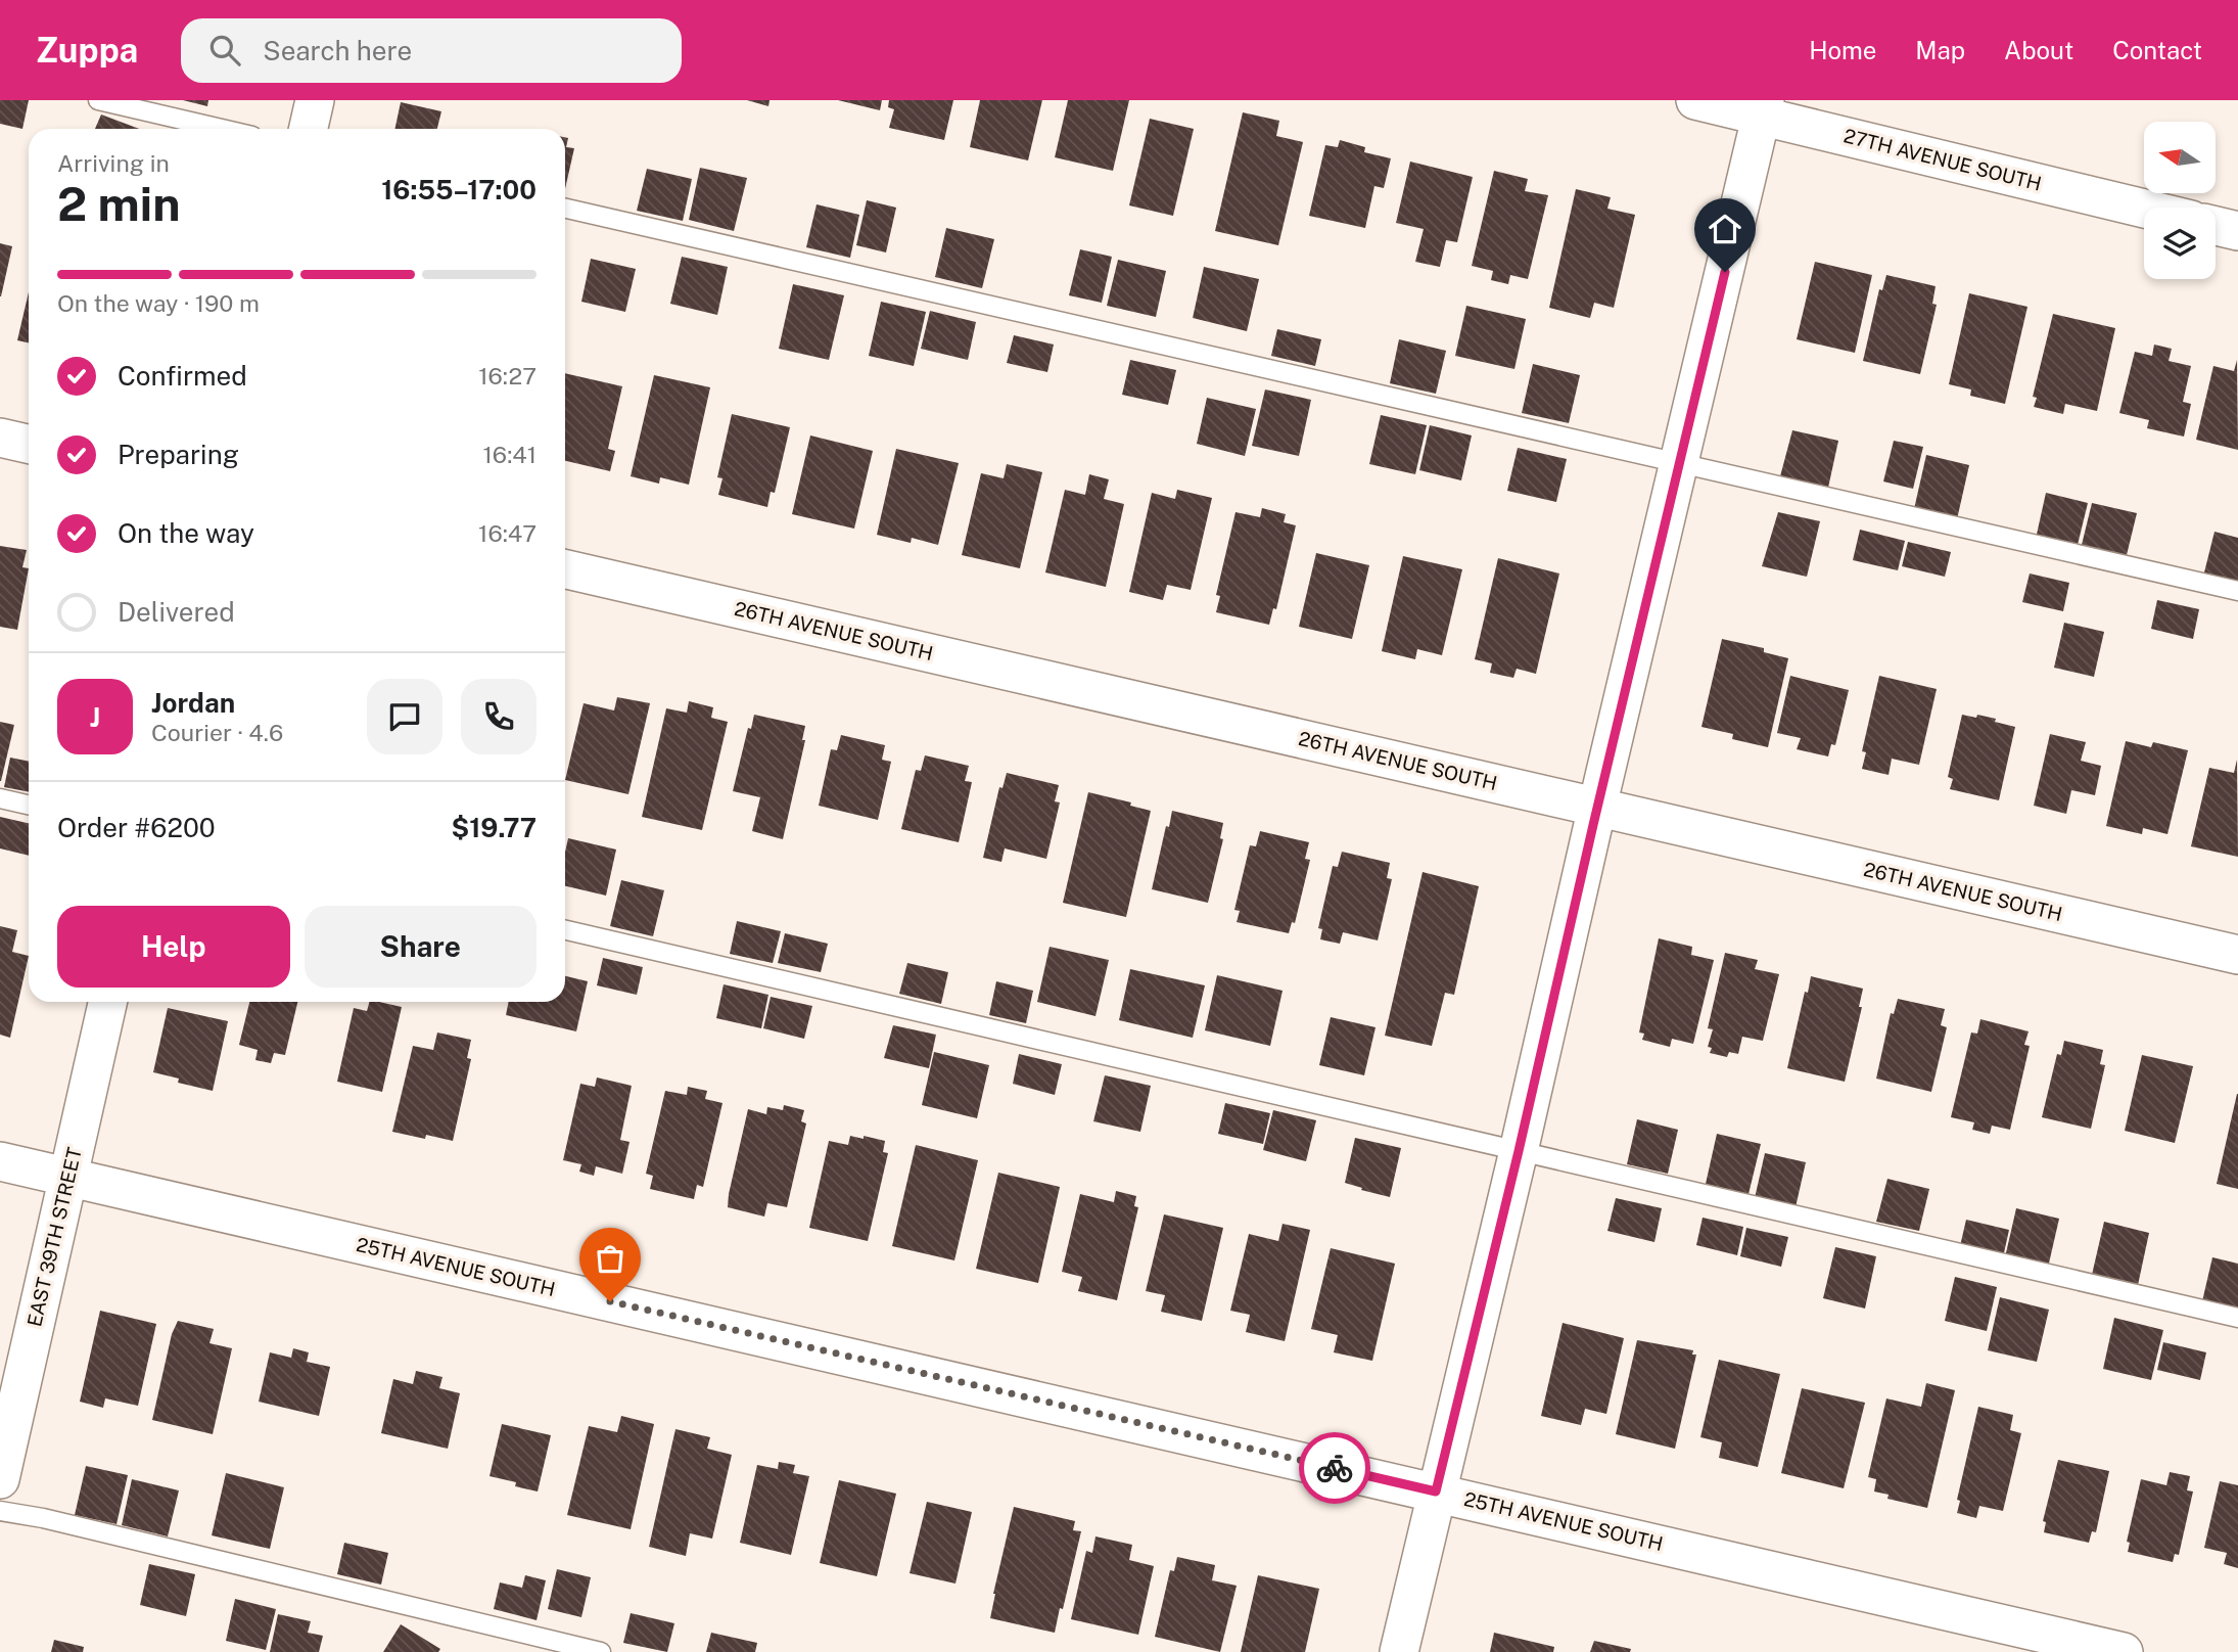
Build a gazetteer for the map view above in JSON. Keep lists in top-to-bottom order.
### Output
{
  "streets": {
    "street": [
      "27TH AVENUE SOUTH",
      "26TH AVENUE SOUTH",
      "EAST 39TH STREET",
      "25TH AVENUE SOUTH"
    ]
  },
  "crossings": [
    ["EAST 39TH STREET", "25TH AVENUE SOUTH"]
  ],
  "north": "left",
  "page": {
    "header": "Zuppa",
    "search": "Search here",
    "nav": [
      "Home",
      "Map",
      "About",
      "Contact"
    ],
    "heading": ["2 min", "Arriving in", "16:55–17:00"],
    "panel": [
      "Jordan",
      "Courier · 4.6",
      "Order #6200",
      "$19.77"
    ],
    "bar": "On the way · 190 m",
    "list": [
      ["Confirmed", "16:27"],
      ["Preparing", "16:41"],
      ["On the way", "16:47"],
      "Delivered"
    ],
    "round": "J",
    "buttons": ["Help", "Share"]
  }
}
